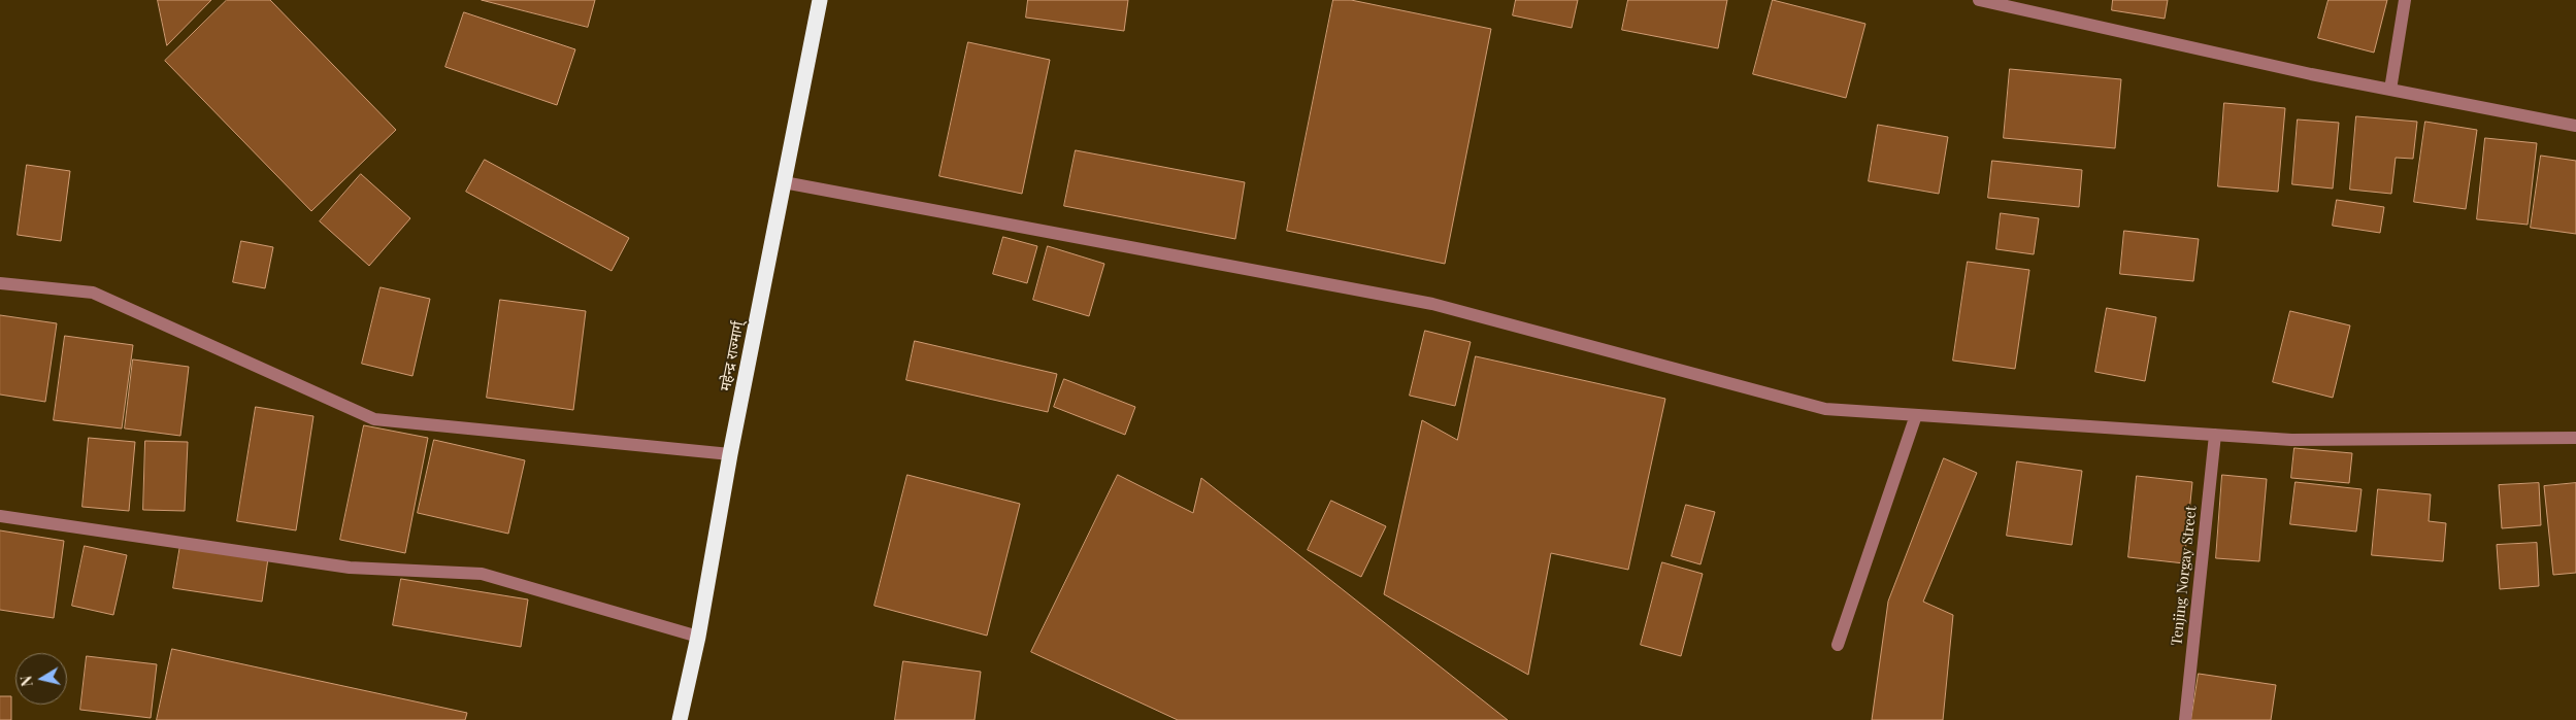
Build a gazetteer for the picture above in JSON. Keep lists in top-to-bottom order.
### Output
{
  "streets": {
    "highway": ["महेन्द्र राज्मार्ग्"],
    "street": ["Tenjing Norgay Street"]
  },
  "north": "left"
}
